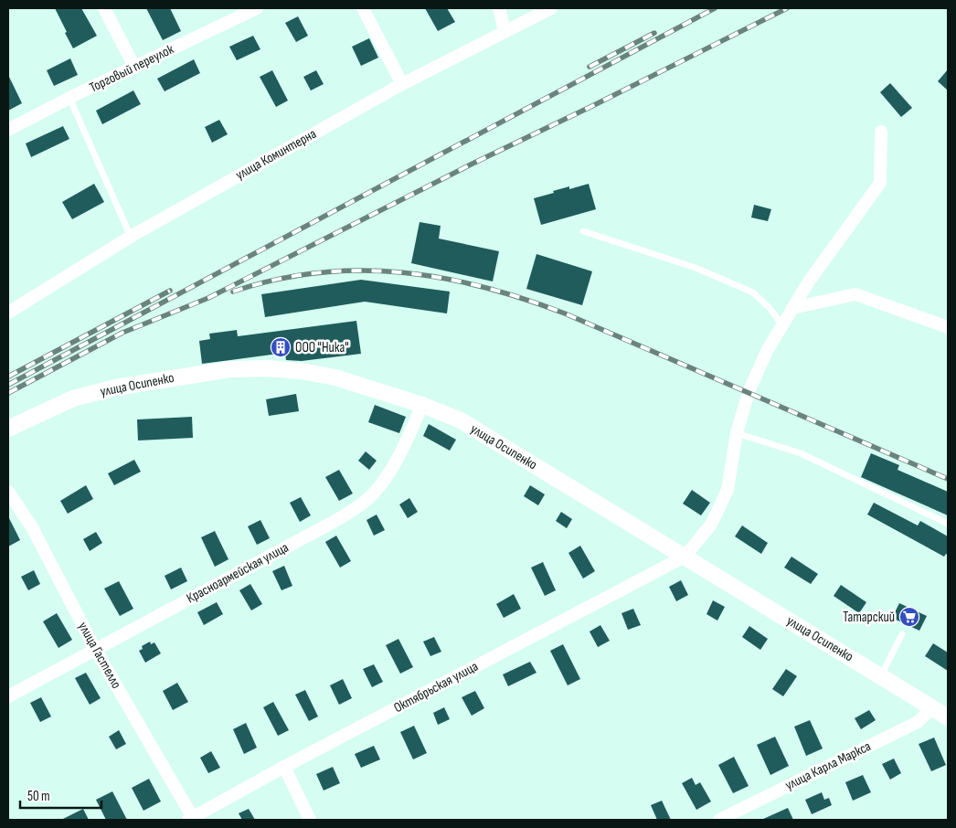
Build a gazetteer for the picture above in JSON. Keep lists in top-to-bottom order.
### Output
{
  "streets": {
    "street": [
      "Торговый переулок",
      "улица Коминтерна",
      "улица Осипенко",
      "Красноармейская улица",
      "улица Гастелло",
      "Октябрьская улица",
      "улица Карла Маркса"
    ]
  },
  "crossings": [
    ["улица Осипенко", "Красноармейская улица"],
    ["улица Осипенко", "Октябрьская улица"],
    ["улица Осипенко", "улица Карла Маркса"],
    ["Красноармейская улица", "улица Гастелло"],
    ["улица Гастелло", "Октябрьская улица"]
  ],
  "places": {
    "building": ["ООО \"Ника\""],
    "supermarket": ["Татарский"]
  },
  "scale_bar": "50 m"
}
